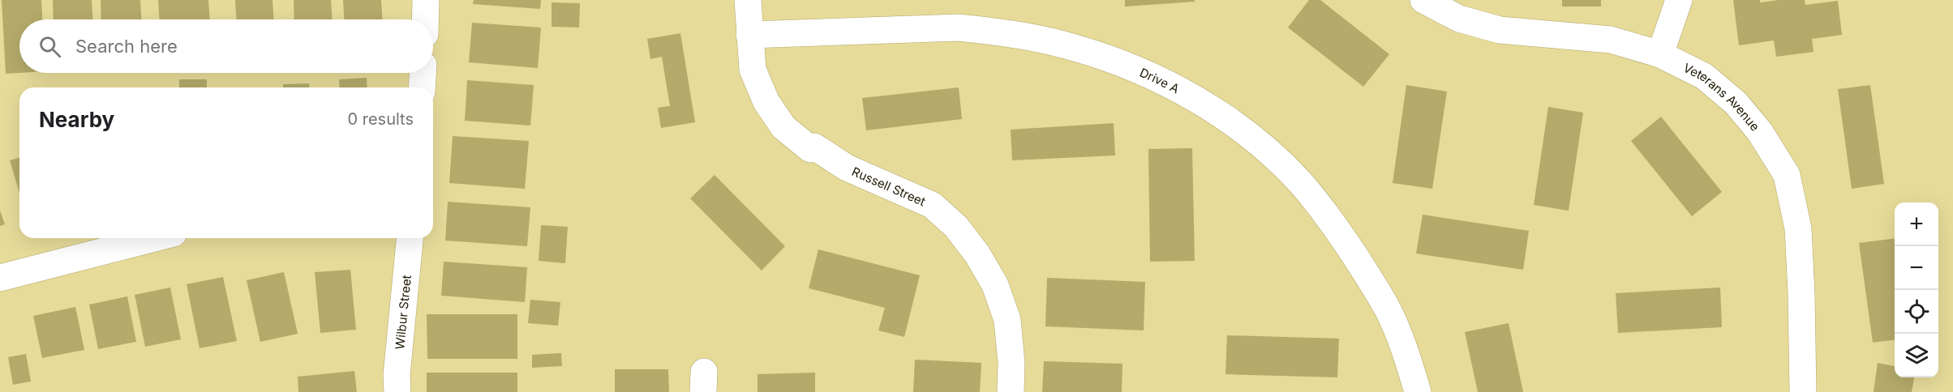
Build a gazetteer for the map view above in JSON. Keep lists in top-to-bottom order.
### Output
{
  "streets": {
    "street": [
      "Drive A",
      "Veterans Avenue",
      "Russell Street",
      "Wilbur Street"
    ]
  },
  "crossings": [
    ["Drive A", "Russell Street"]
  ],
  "page": {
    "search": "Search here",
    "heading": ["Nearby", "0 results"],
    "map_buttons": ["+", "−"]
  }
}
